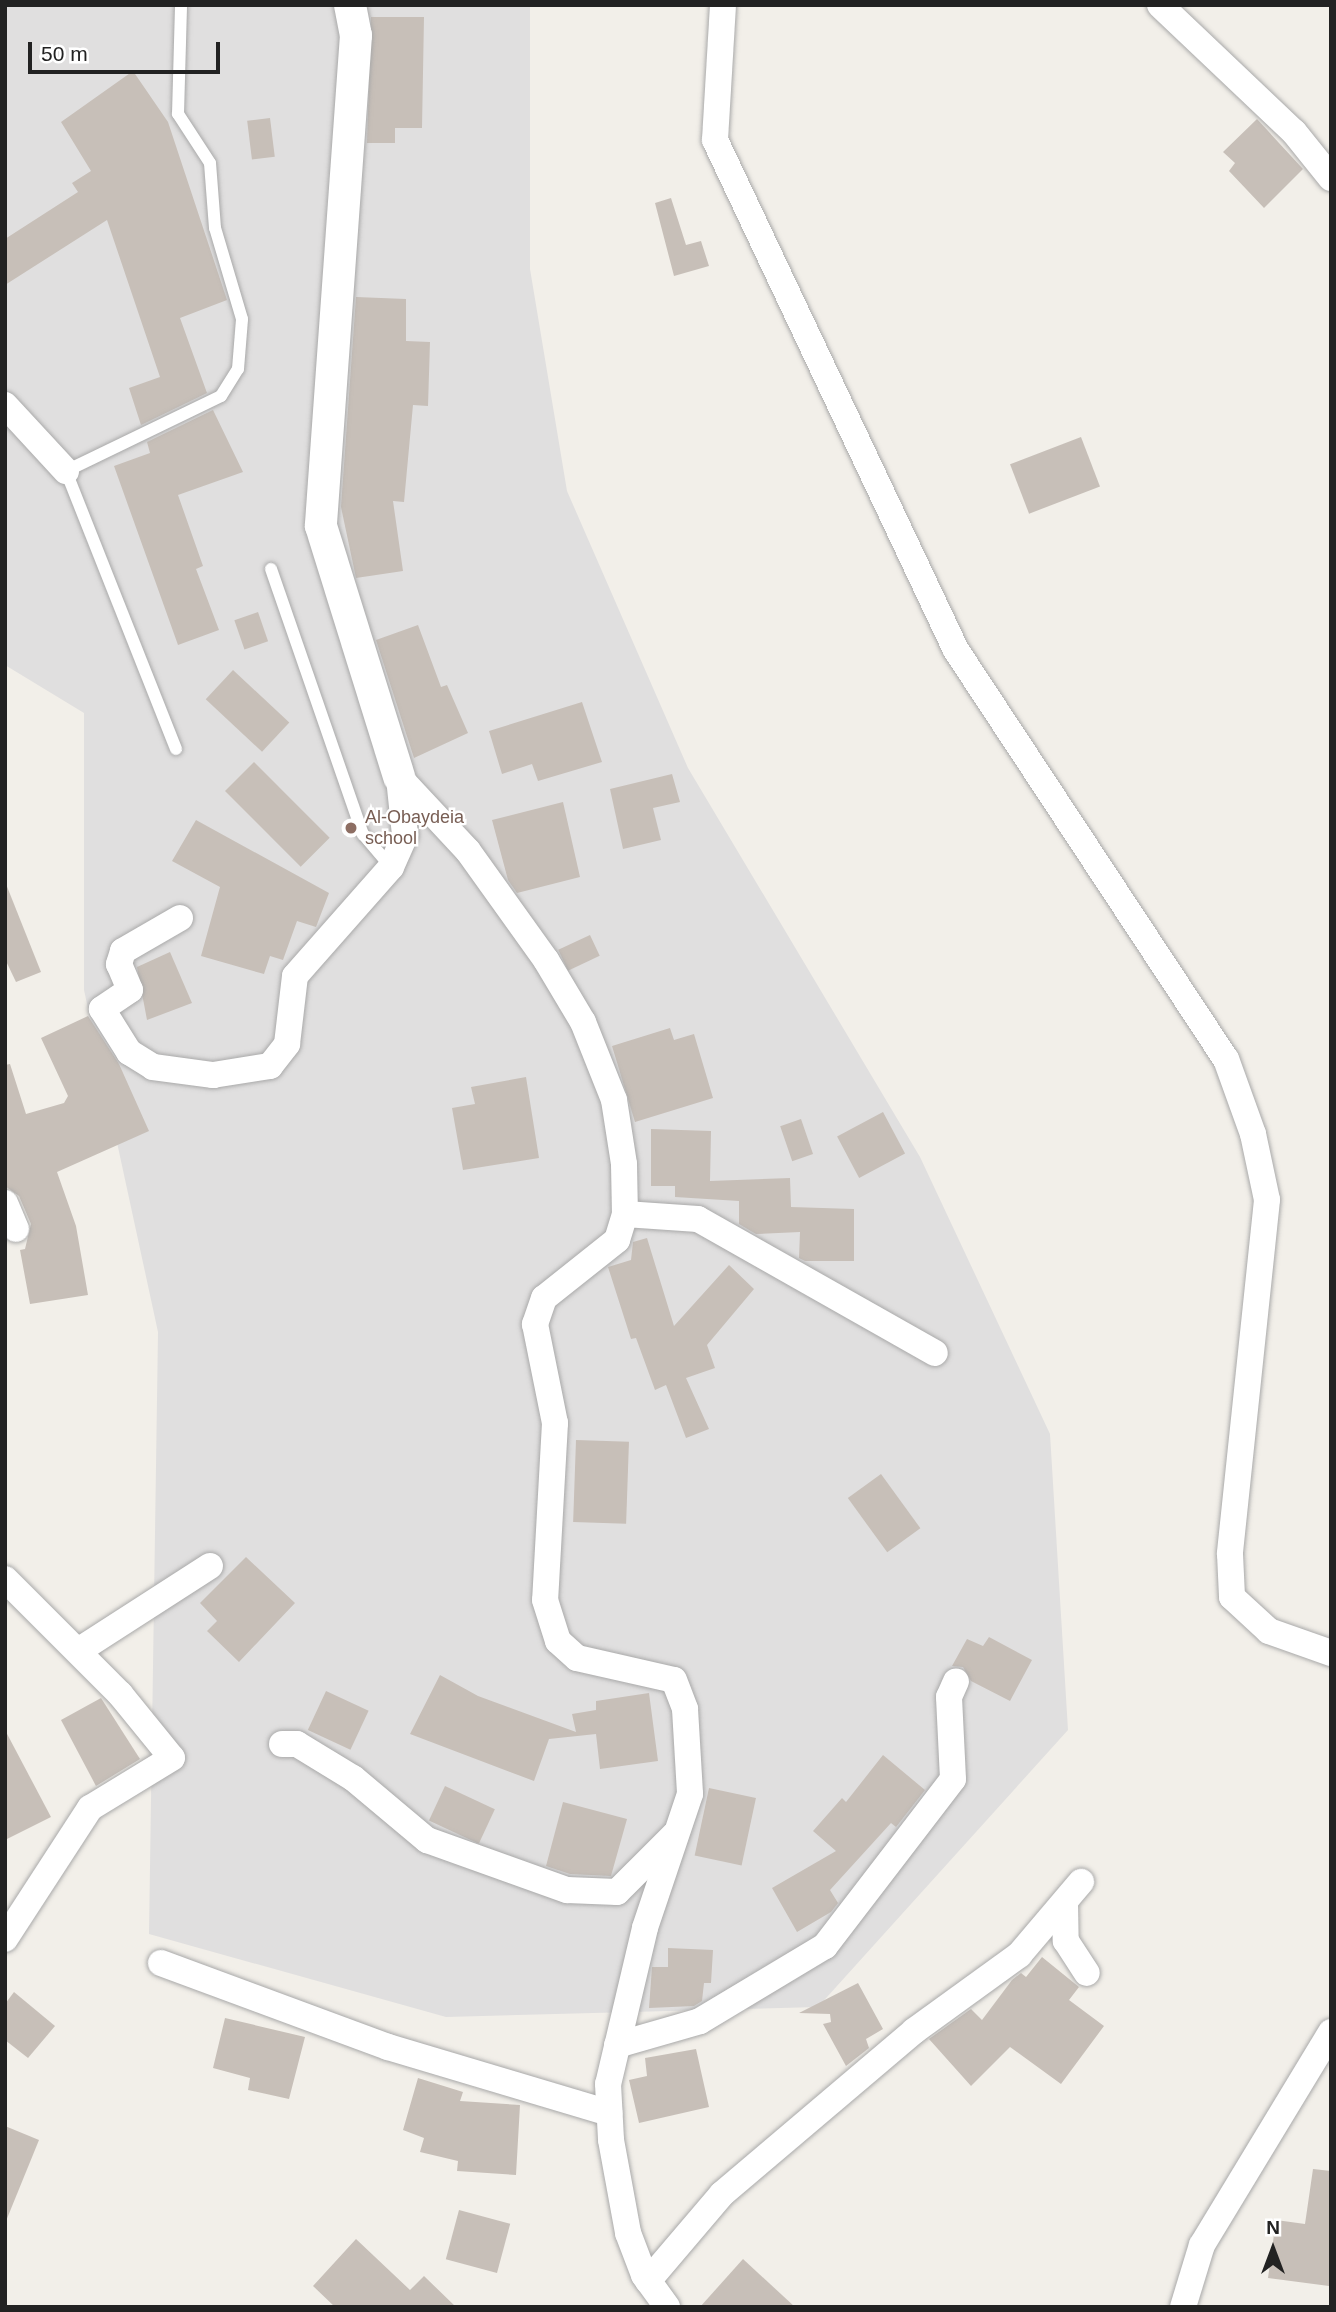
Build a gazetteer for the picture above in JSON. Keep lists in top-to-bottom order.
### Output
{
  "places": ["Al-Obaydeia school"],
  "scale_bar": "50 m",
  "north": "top"
}
